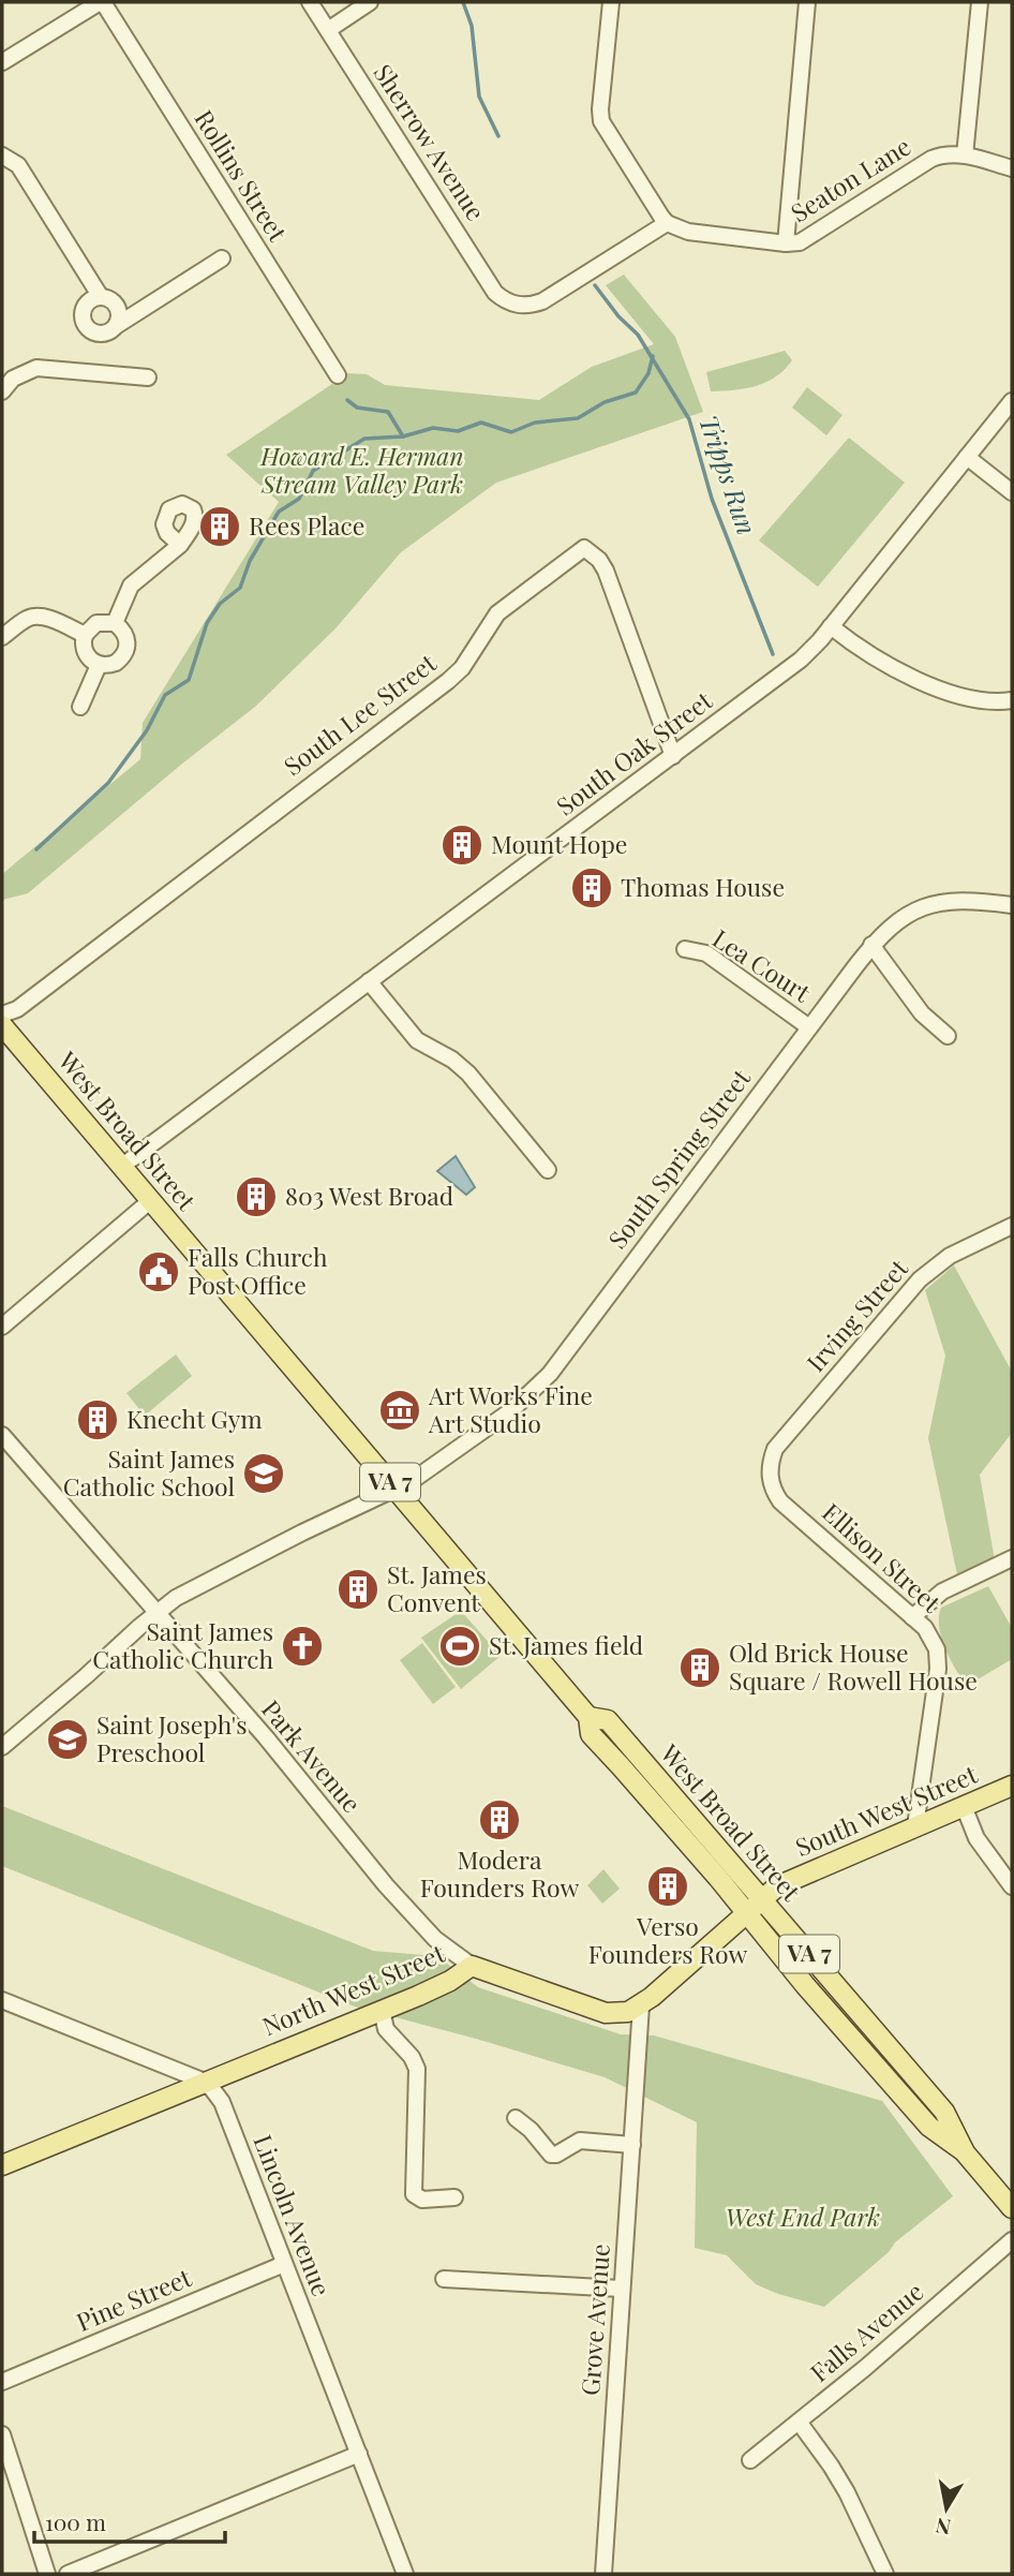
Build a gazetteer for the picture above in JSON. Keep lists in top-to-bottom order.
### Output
{
  "streets": {
    "main road": [
      "West Broad Street",
      "VA 7",
      "South West Street",
      "North West Street"
    ],
    "street": [
      "Sherrow Avenue",
      "Rollins Street",
      "Seaton Lane",
      "South Lee Street",
      "South Oak Street",
      "Lea Court",
      "South Spring Street",
      "Irving Street",
      "Ellison Street",
      "Park Avenue",
      "Lincoln Avenue",
      "Pine Street",
      "Grove Avenue",
      "Falls Avenue"
    ]
  },
  "crossings": [
    ["Sherrow Avenue", "Seaton Lane"],
    ["South Lee Street", "South Oak Street"],
    ["South Oak Street", "West Broad Street"],
    ["Lea Court", "South Spring Street"],
    ["West Broad Street", "South Spring Street"],
    ["West Broad Street", "South West Street"],
    ["West Broad Street", "North West Street"],
    ["South Spring Street", "Park Avenue"],
    ["Irving Street", "Ellison Street"],
    ["Ellison Street", "South West Street"],
    ["Park Avenue", "North West Street"],
    ["South West Street", "North West Street"],
    ["North West Street", "Lincoln Avenue"],
    ["North West Street", "Grove Avenue"],
    ["Lincoln Avenue", "Pine Street"]
  ],
  "water": ["Tripps Run"],
  "parks": ["Howard E. Herman Stream Valley Park", "West End Park"],
  "places": {
    "building": [
      "Rees Place",
      "Mount Hope",
      "Thomas House",
      "803 West Broad",
      "Knecht Gym",
      "St. James Convent",
      "Old Brick House Square / Rowell House",
      "Modera Founders Row",
      "Verso Founders Row"
    ],
    "public building": ["Falls Church Post Office"],
    "museum": ["Art Works Fine Art Studio"],
    "school or university": ["Saint James Catholic School", "Saint Joseph's Preschool"],
    "church": ["Saint James Catholic Church"],
    "sports": ["St. James field"]
  },
  "scale_bar": "100 m",
  "north": "bottom"
}
